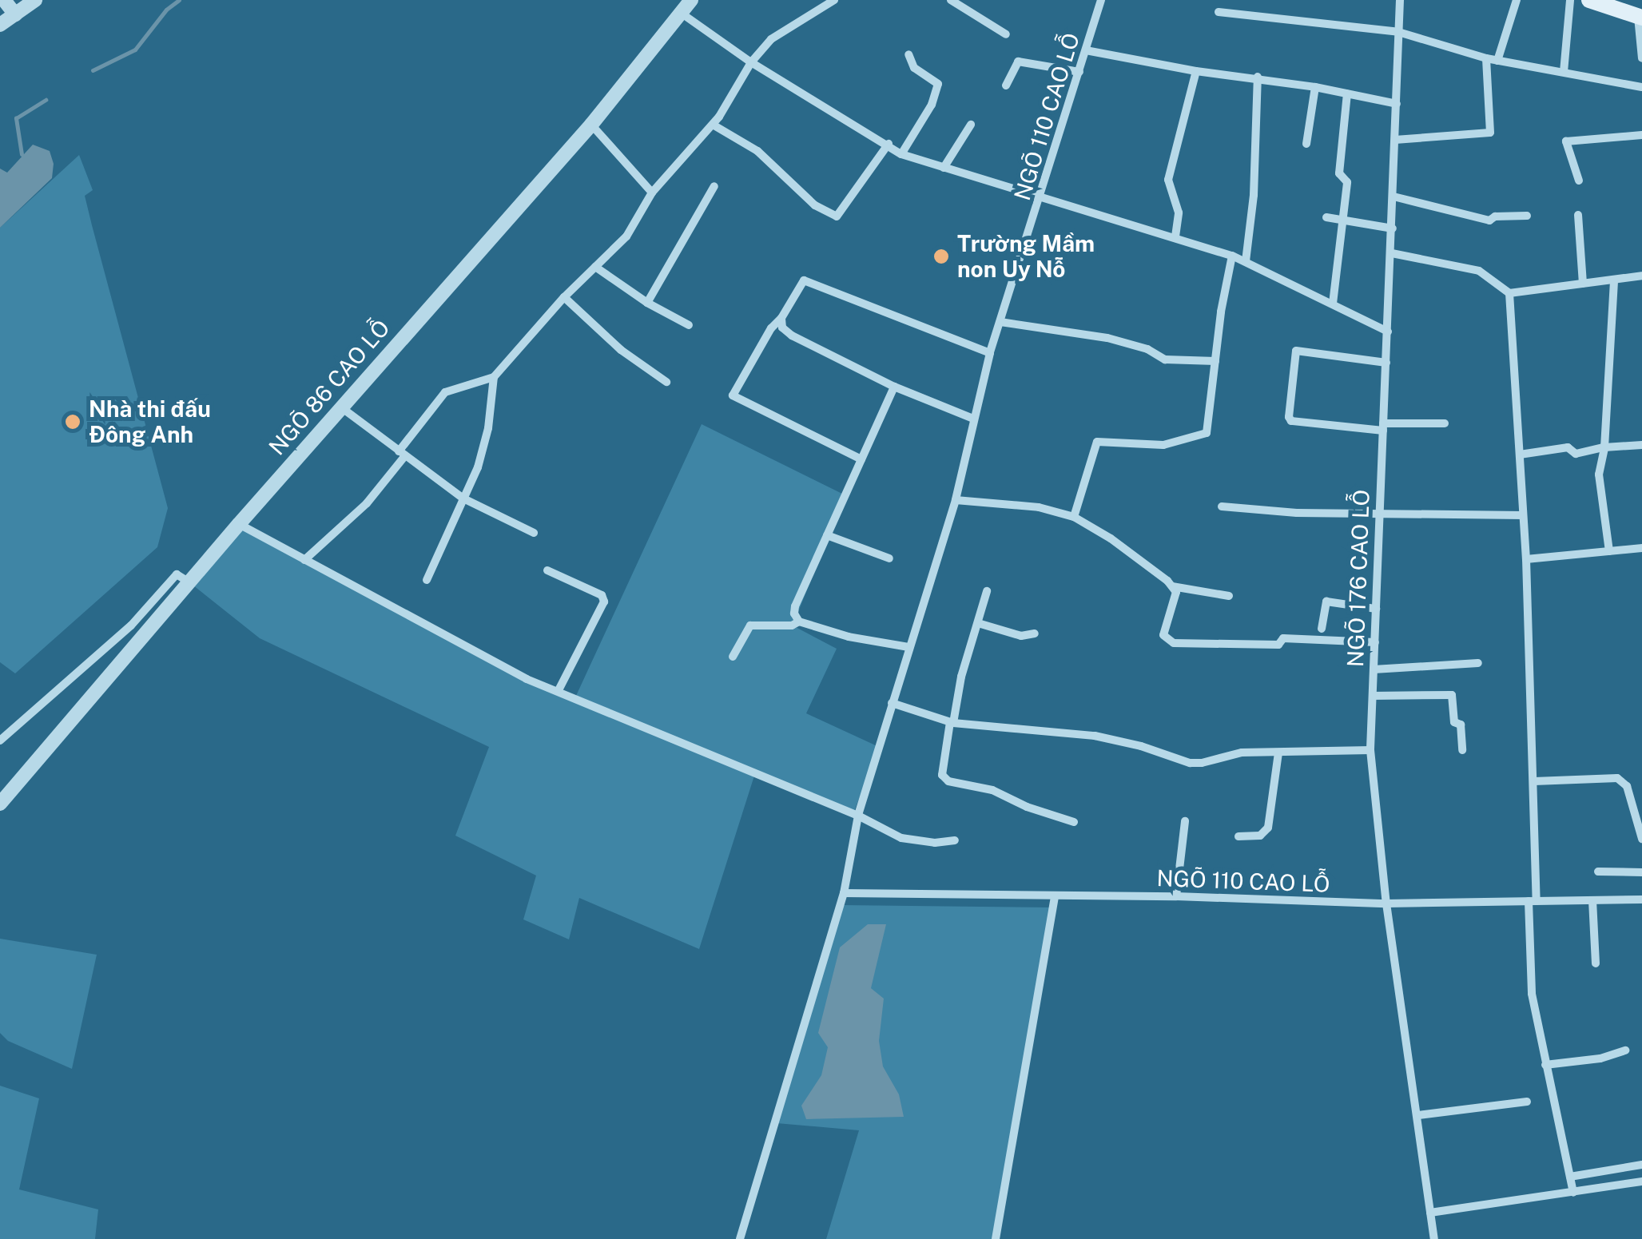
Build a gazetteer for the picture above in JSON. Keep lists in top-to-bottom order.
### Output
{
  "streets": {
    "street": ["NGÕ 110 CAO LỖ", "NGÕ 86 CAO LỖ", "NGÕ 176 CAO LỖ"]
  },
  "crossings": [
    ["NGÕ 110 CAO LỖ", "NGÕ 176 CAO LỖ"]
  ],
  "places": ["Trường Mầm non Uy Nỗ", "Nhà thi đấu Đông Anh"]
}
